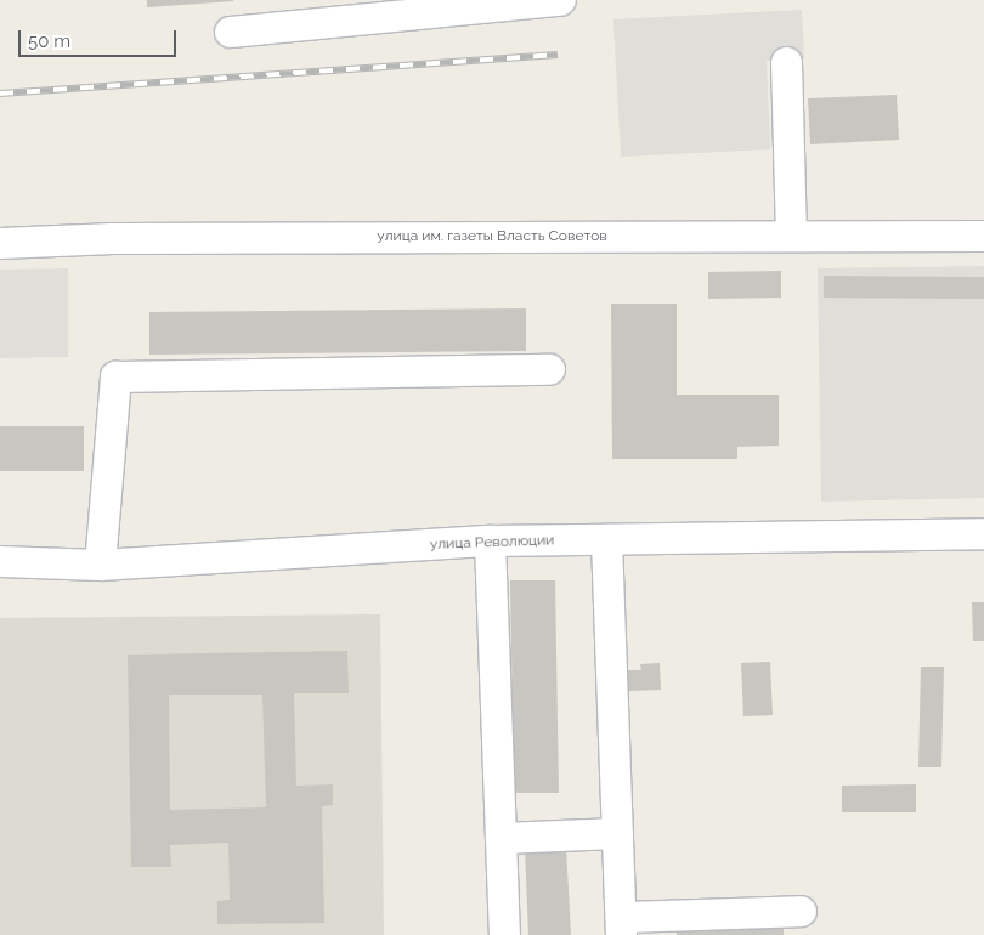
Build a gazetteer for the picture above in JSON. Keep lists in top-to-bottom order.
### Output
{
  "streets": {
    "street": ["улица им. газеты Власть Советов", "улица Революции"]
  },
  "scale_bar": "50 m"
}
